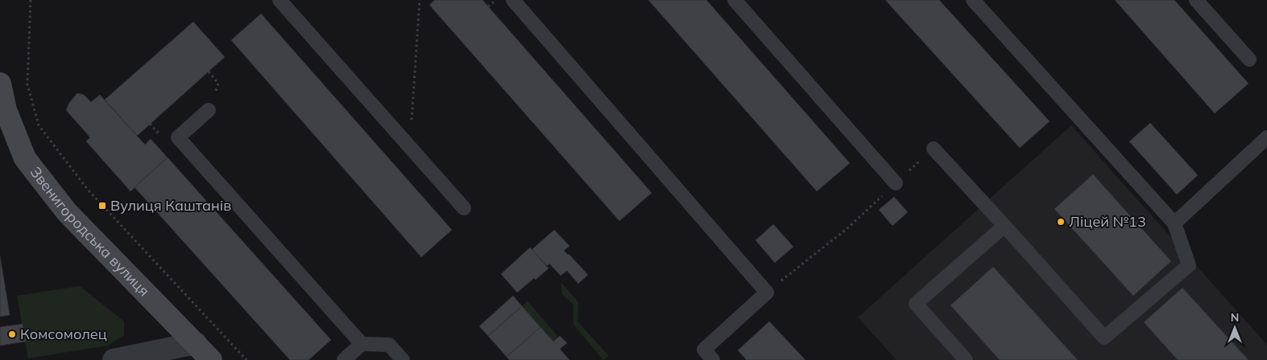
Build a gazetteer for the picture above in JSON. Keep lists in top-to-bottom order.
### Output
{
  "streets": {
    "street": ["Звенигородська вулиця"]
  },
  "places": {
    "transit": ["Вулиця Каштанів"],
    "other": ["Ліцей №13", "Комсомолец"]
  },
  "north": "top"
}
